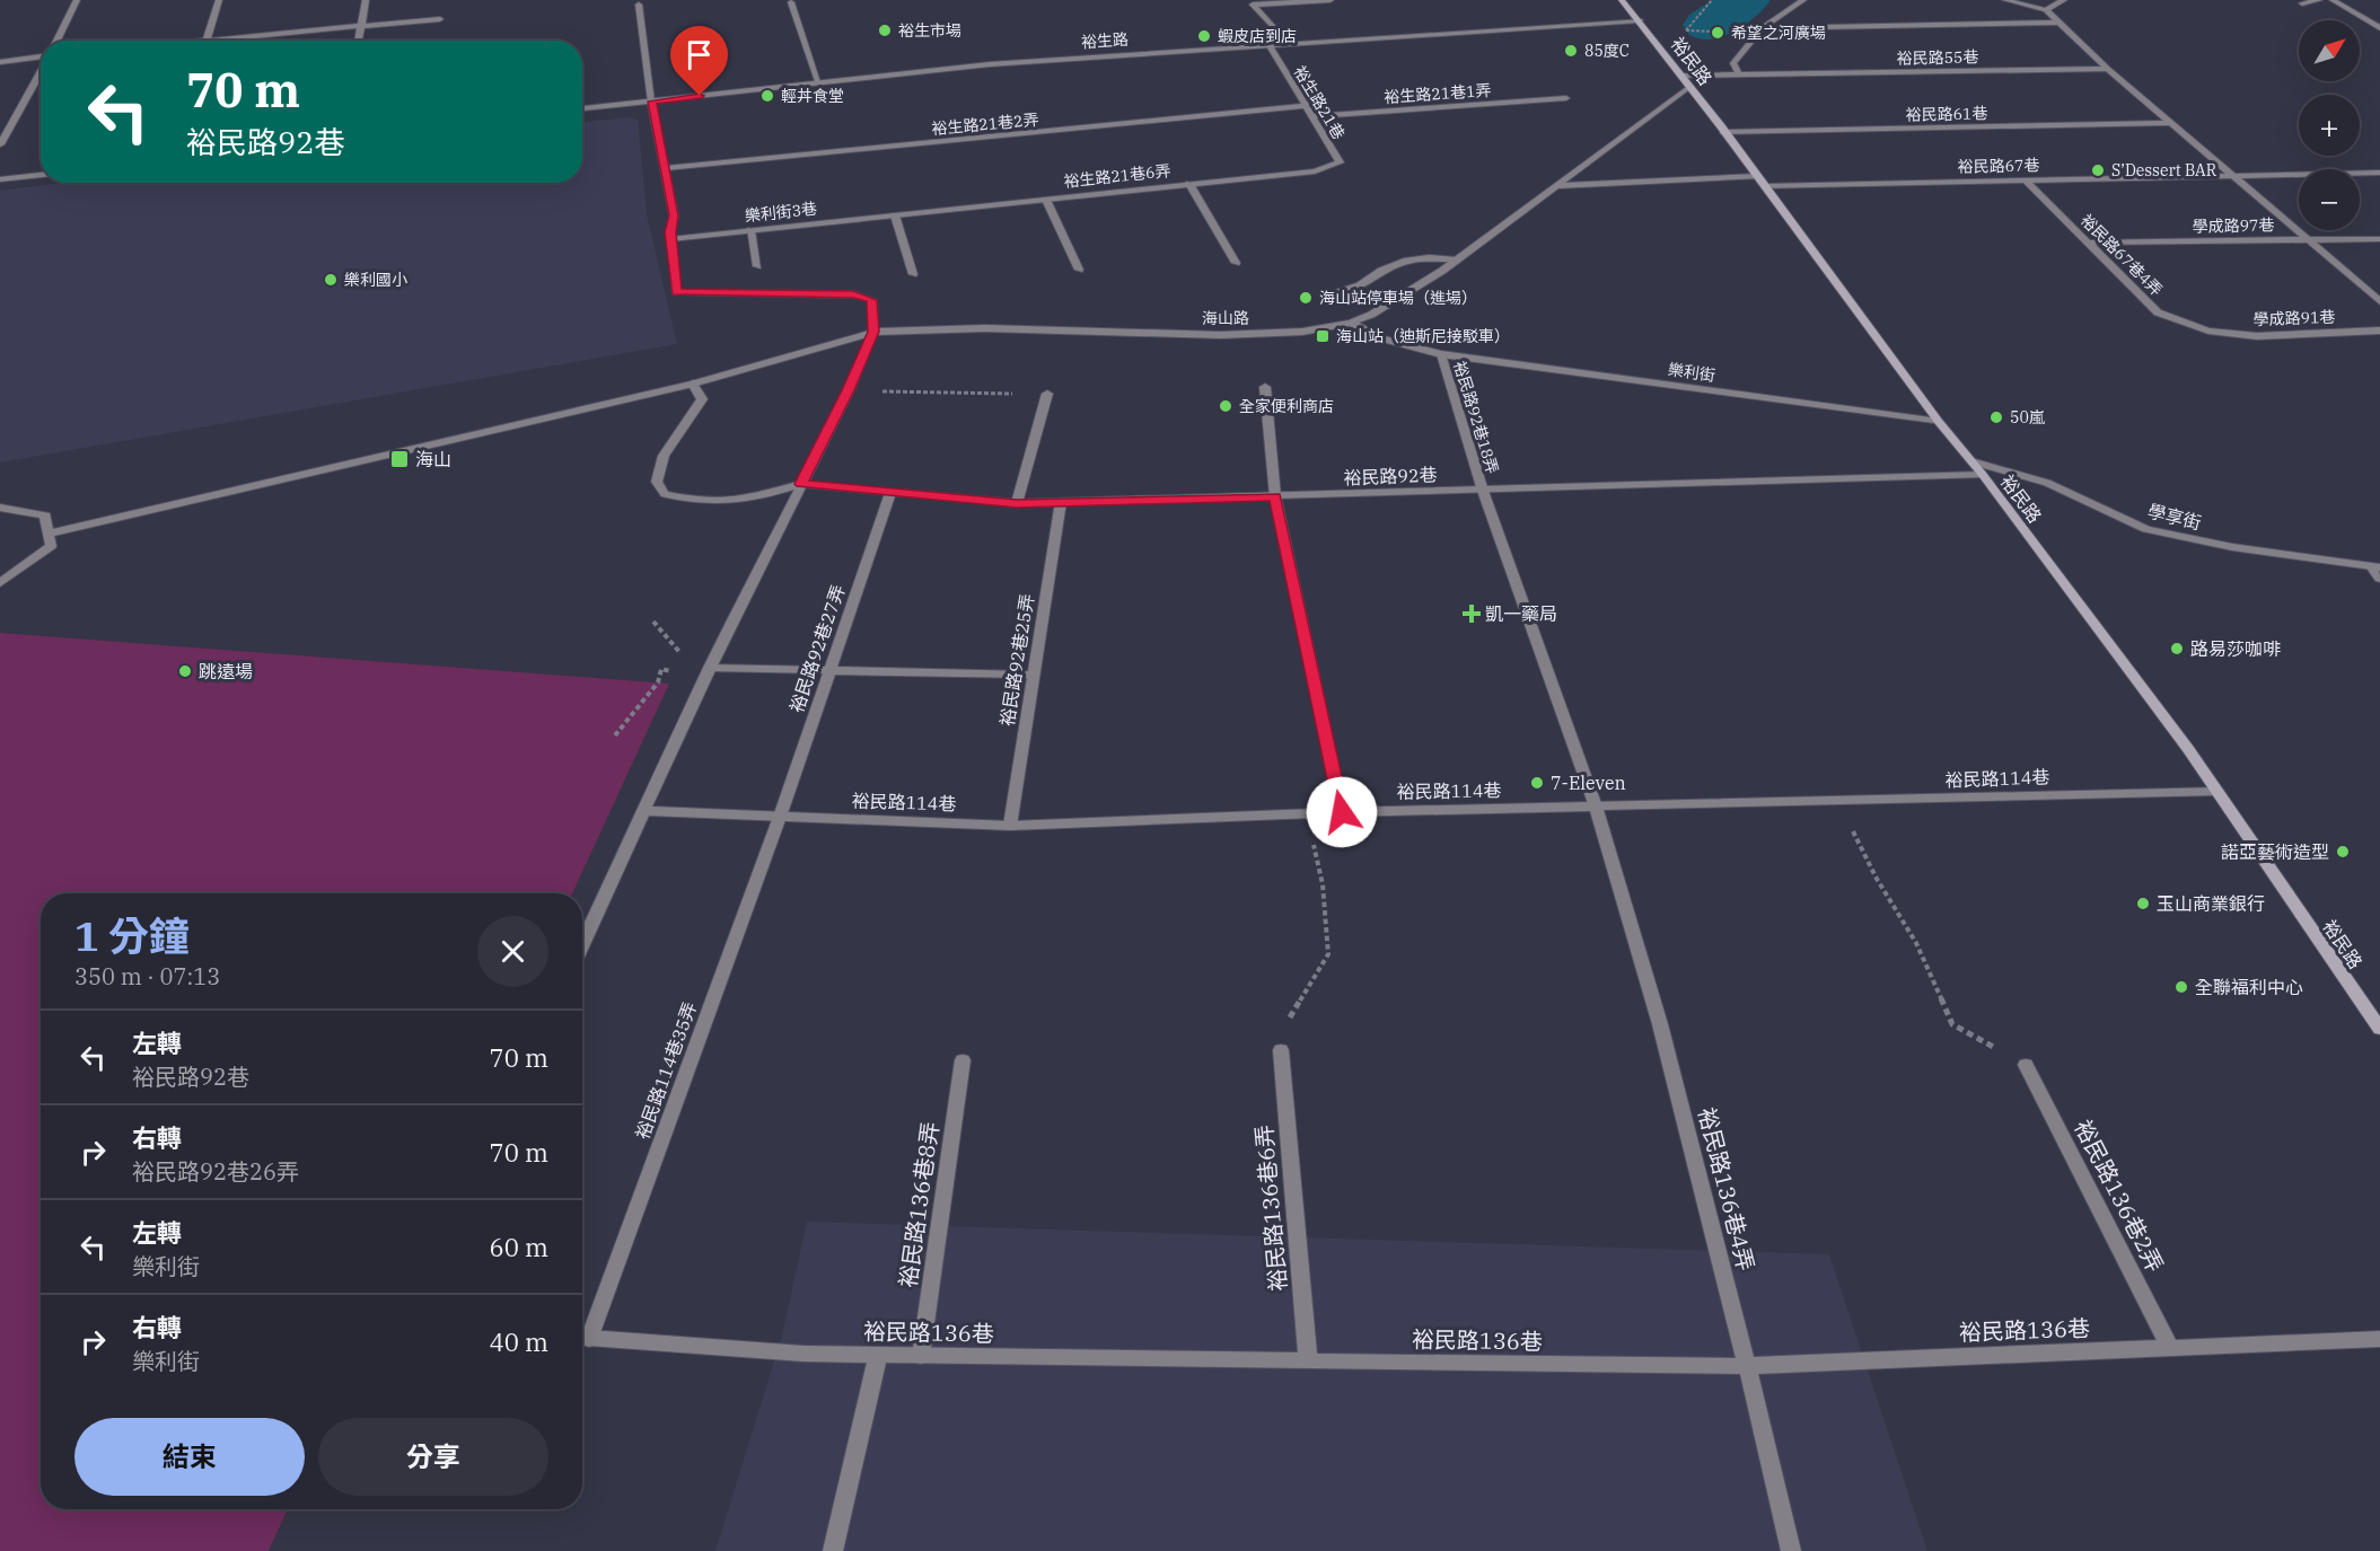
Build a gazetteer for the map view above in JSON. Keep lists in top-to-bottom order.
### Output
{
  "streets": {
    "street": [
      "裕生路",
      "裕民路55巷",
      "裕民路",
      "裕生路21巷1弄",
      "裕生路21巷",
      "裕民路61巷",
      "裕生路21巷2弄",
      "裕民路67巷",
      "裕生路21巷6弄",
      "樂利街3巷",
      "學成路97巷",
      "裕民路67巷4弄",
      "海山路",
      "學成路91巷",
      "樂利街",
      "裕民路92巷18弄",
      "裕民路92巷",
      "學享街",
      "裕民路92巷27弄",
      "裕民路92巷25弄",
      "裕民路114巷",
      "裕民路114巷35弄",
      "裕民路136巷4弄",
      "裕民路136巷2弄",
      "裕民路136巷8弄",
      "裕民路136巷6弄",
      "裕民路136巷"
    ]
  },
  "crossings": [
    ["裕生路", "裕民路"],
    ["裕生路", "裕生路21巷"],
    ["裕民路55巷", "裕民路"],
    ["裕民路", "裕民路61巷"],
    ["裕民路", "裕民路67巷"],
    ["裕民路", "海山路"],
    ["裕民路", "樂利街"],
    ["裕民路", "裕民路92巷"],
    ["裕民路", "學享街"],
    ["裕民路", "裕民路114巷"],
    ["裕生路21巷1弄", "裕生路21巷"],
    ["裕生路21巷", "裕生路21巷2弄"],
    ["裕生路21巷", "裕生路21巷6弄"],
    ["裕民路67巷", "裕民路67巷4弄"],
    ["裕生路21巷6弄", "樂利街3巷"],
    ["學成路97巷", "裕民路67巷4弄"],
    ["裕民路67巷4弄", "學成路91巷"],
    ["海山路", "樂利街"],
    ["樂利街", "裕民路92巷18弄"],
    ["裕民路92巷18弄", "裕民路92巷"],
    ["裕民路92巷18弄", "裕民路114巷"],
    ["裕民路92巷18弄", "裕民路136巷4弄"],
    ["裕民路92巷", "裕民路92巷27弄"],
    ["裕民路92巷", "裕民路92巷25弄"],
    ["裕民路92巷27弄", "裕民路114巷"],
    ["裕民路92巷27弄", "裕民路114巷35弄"],
    ["裕民路92巷25弄", "裕民路114巷"],
    ["裕民路114巷", "裕民路114巷35弄"],
    ["裕民路114巷", "裕民路136巷4弄"],
    ["裕民路136巷4弄", "裕民路136巷"],
    ["裕民路136巷2弄", "裕民路136巷"],
    ["裕民路136巷8弄", "裕民路136巷"],
    ["裕民路136巷6弄", "裕民路136巷"]
  ],
  "places": {
    "other": [
      "裕生市場",
      "希望之河廣場",
      "蝦皮店到店",
      "85度C",
      "輕丼食堂",
      "S’Dessert BAR",
      "樂利國小",
      "海山站停車場（進場）",
      "全家便利商店",
      "50嵐",
      "路易莎咖啡",
      "跳遠場",
      "7-Eleven",
      "諾亞藝術造型",
      "玉山商業銀行",
      "全聯福利中心"
    ],
    "transit": ["海山站（迪斯尼接駁車）", "海山"],
    "health": ["凱一藥局"]
  },
  "north": "top right",
  "page": {
    "map_buttons": ["+", "−"],
    "turn": ["70 m", "裕民路92巷"],
    "heading": ["1 分鐘", "350 m · 07:13"],
    "list": [
      {
        "name": "左轉",
        "note": "裕民路92巷",
        "value": "70 m"
      },
      {
        "name": "右轉",
        "note": "裕民路92巷26弄",
        "value": "70 m"
      },
      {
        "name": "左轉",
        "note": "樂利街",
        "value": "60 m"
      },
      {
        "name": "右轉",
        "note": "樂利街",
        "value": "40 m"
      }
    ],
    "buttons": ["結束", "分享"]
  }
}
